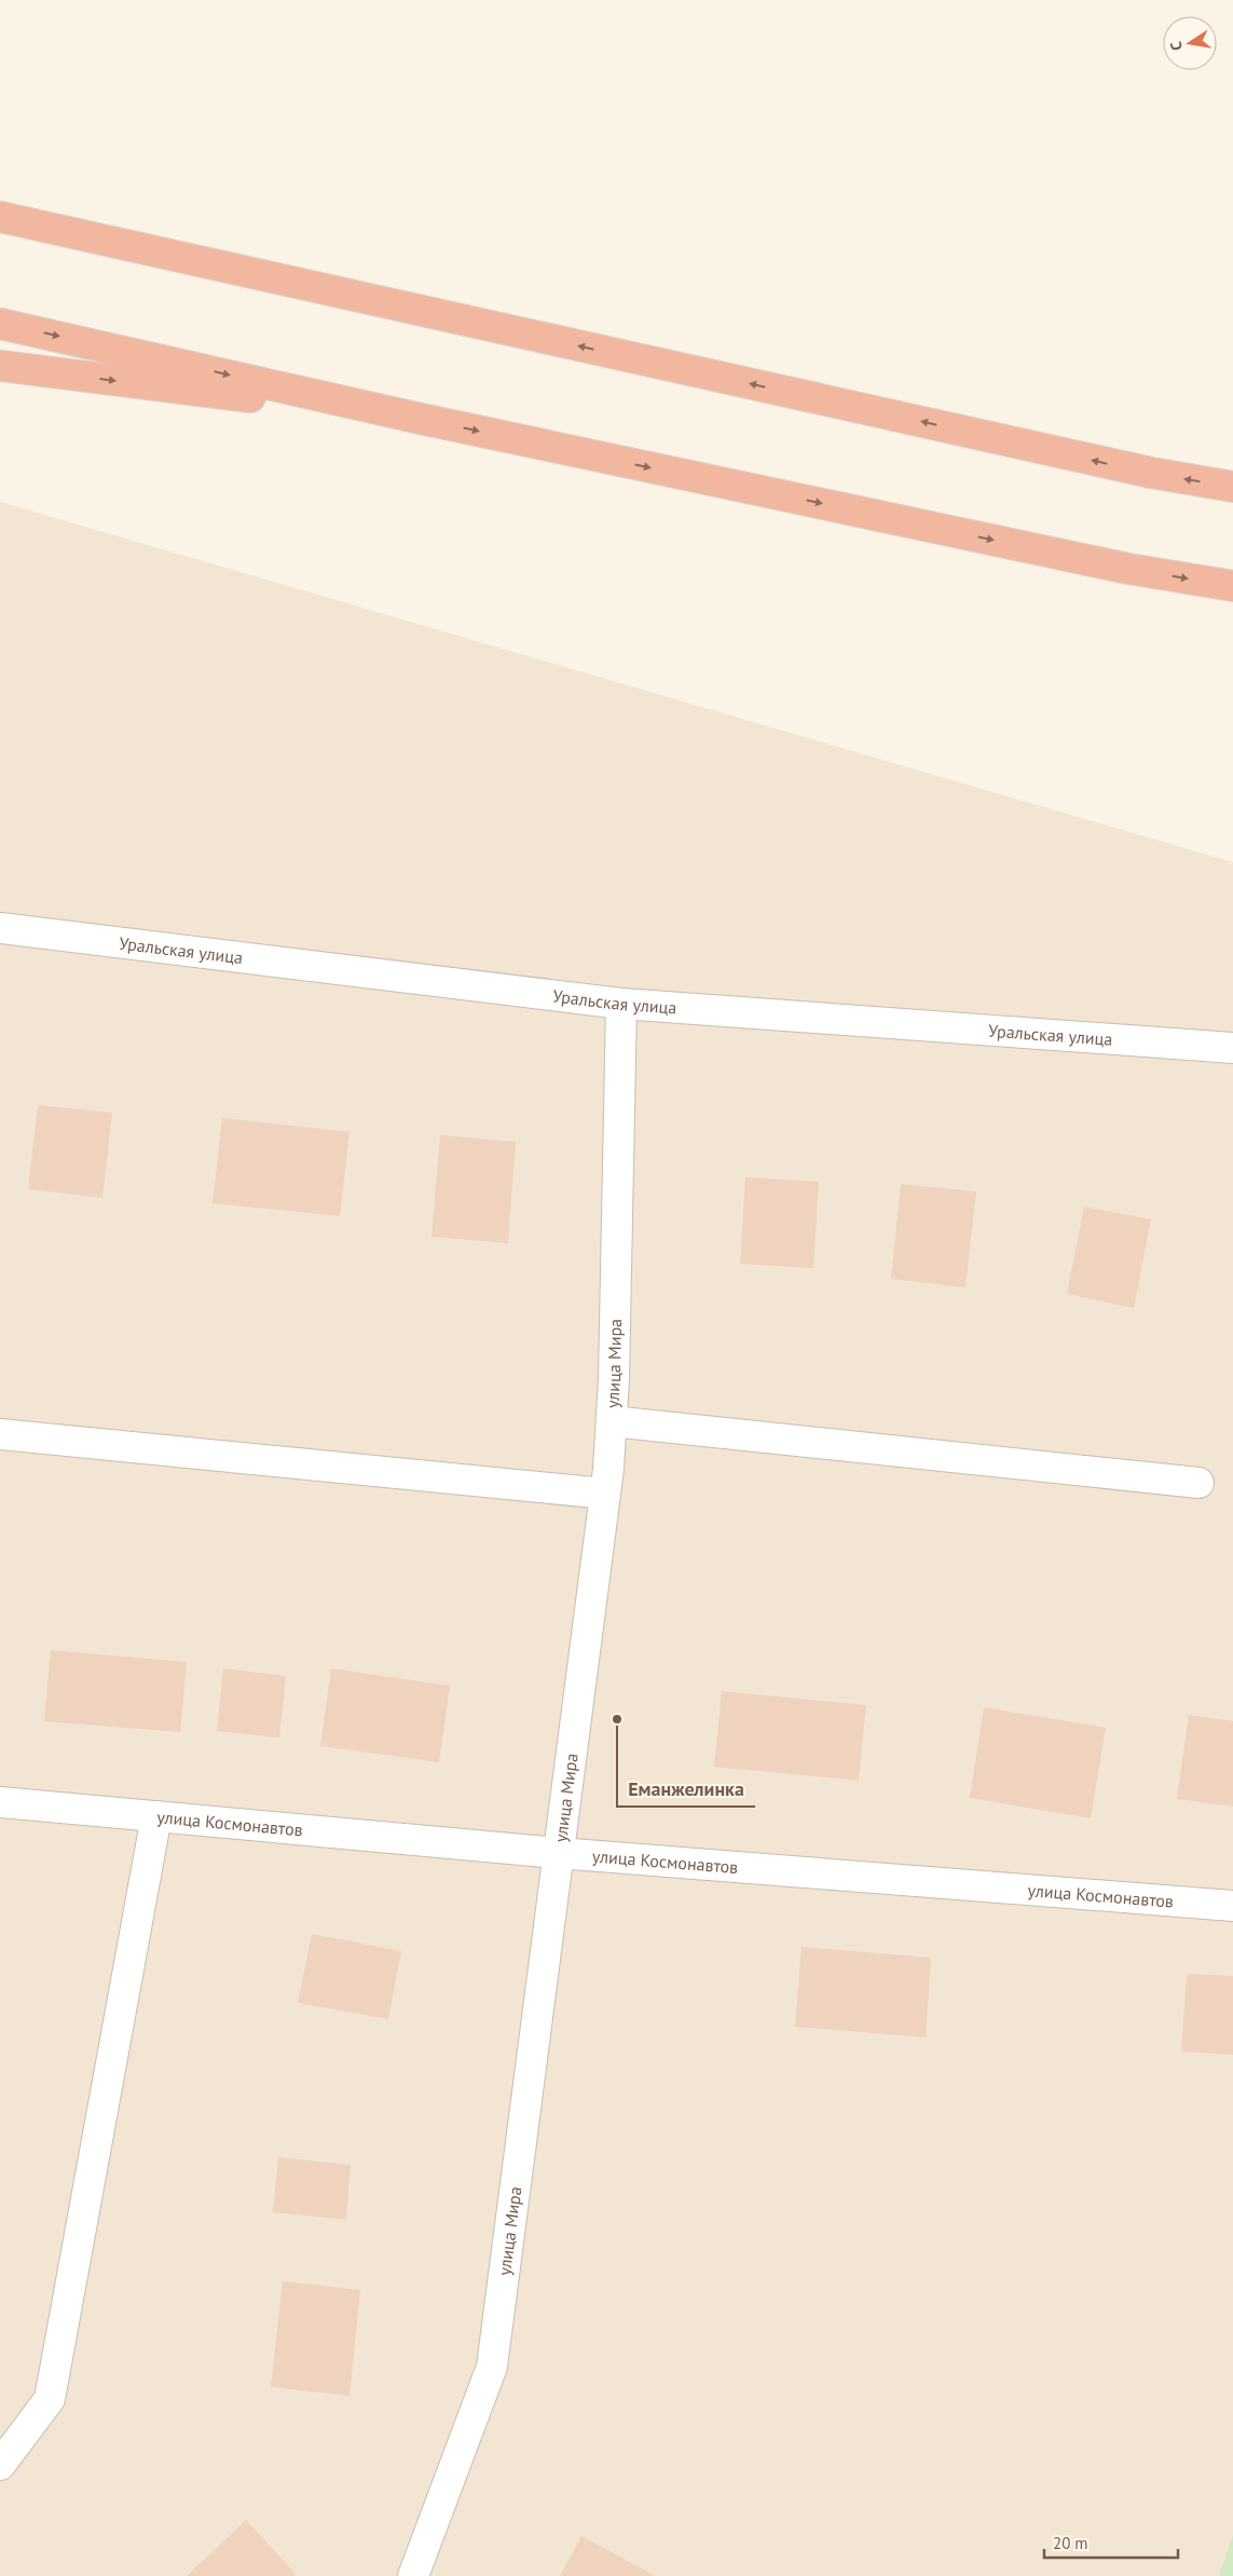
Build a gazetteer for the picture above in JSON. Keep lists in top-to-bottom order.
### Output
{
  "streets": {
    "street": ["Уральская улица", "улица Мира", "улица Космонавтов"]
  },
  "crossings": [
    ["Уральская улица", "улица Мира"],
    ["улица Мира", "улица Космонавтов"]
  ],
  "places": ["Еманжелинка"],
  "scale_bar": "20 m",
  "north": "left"
}
